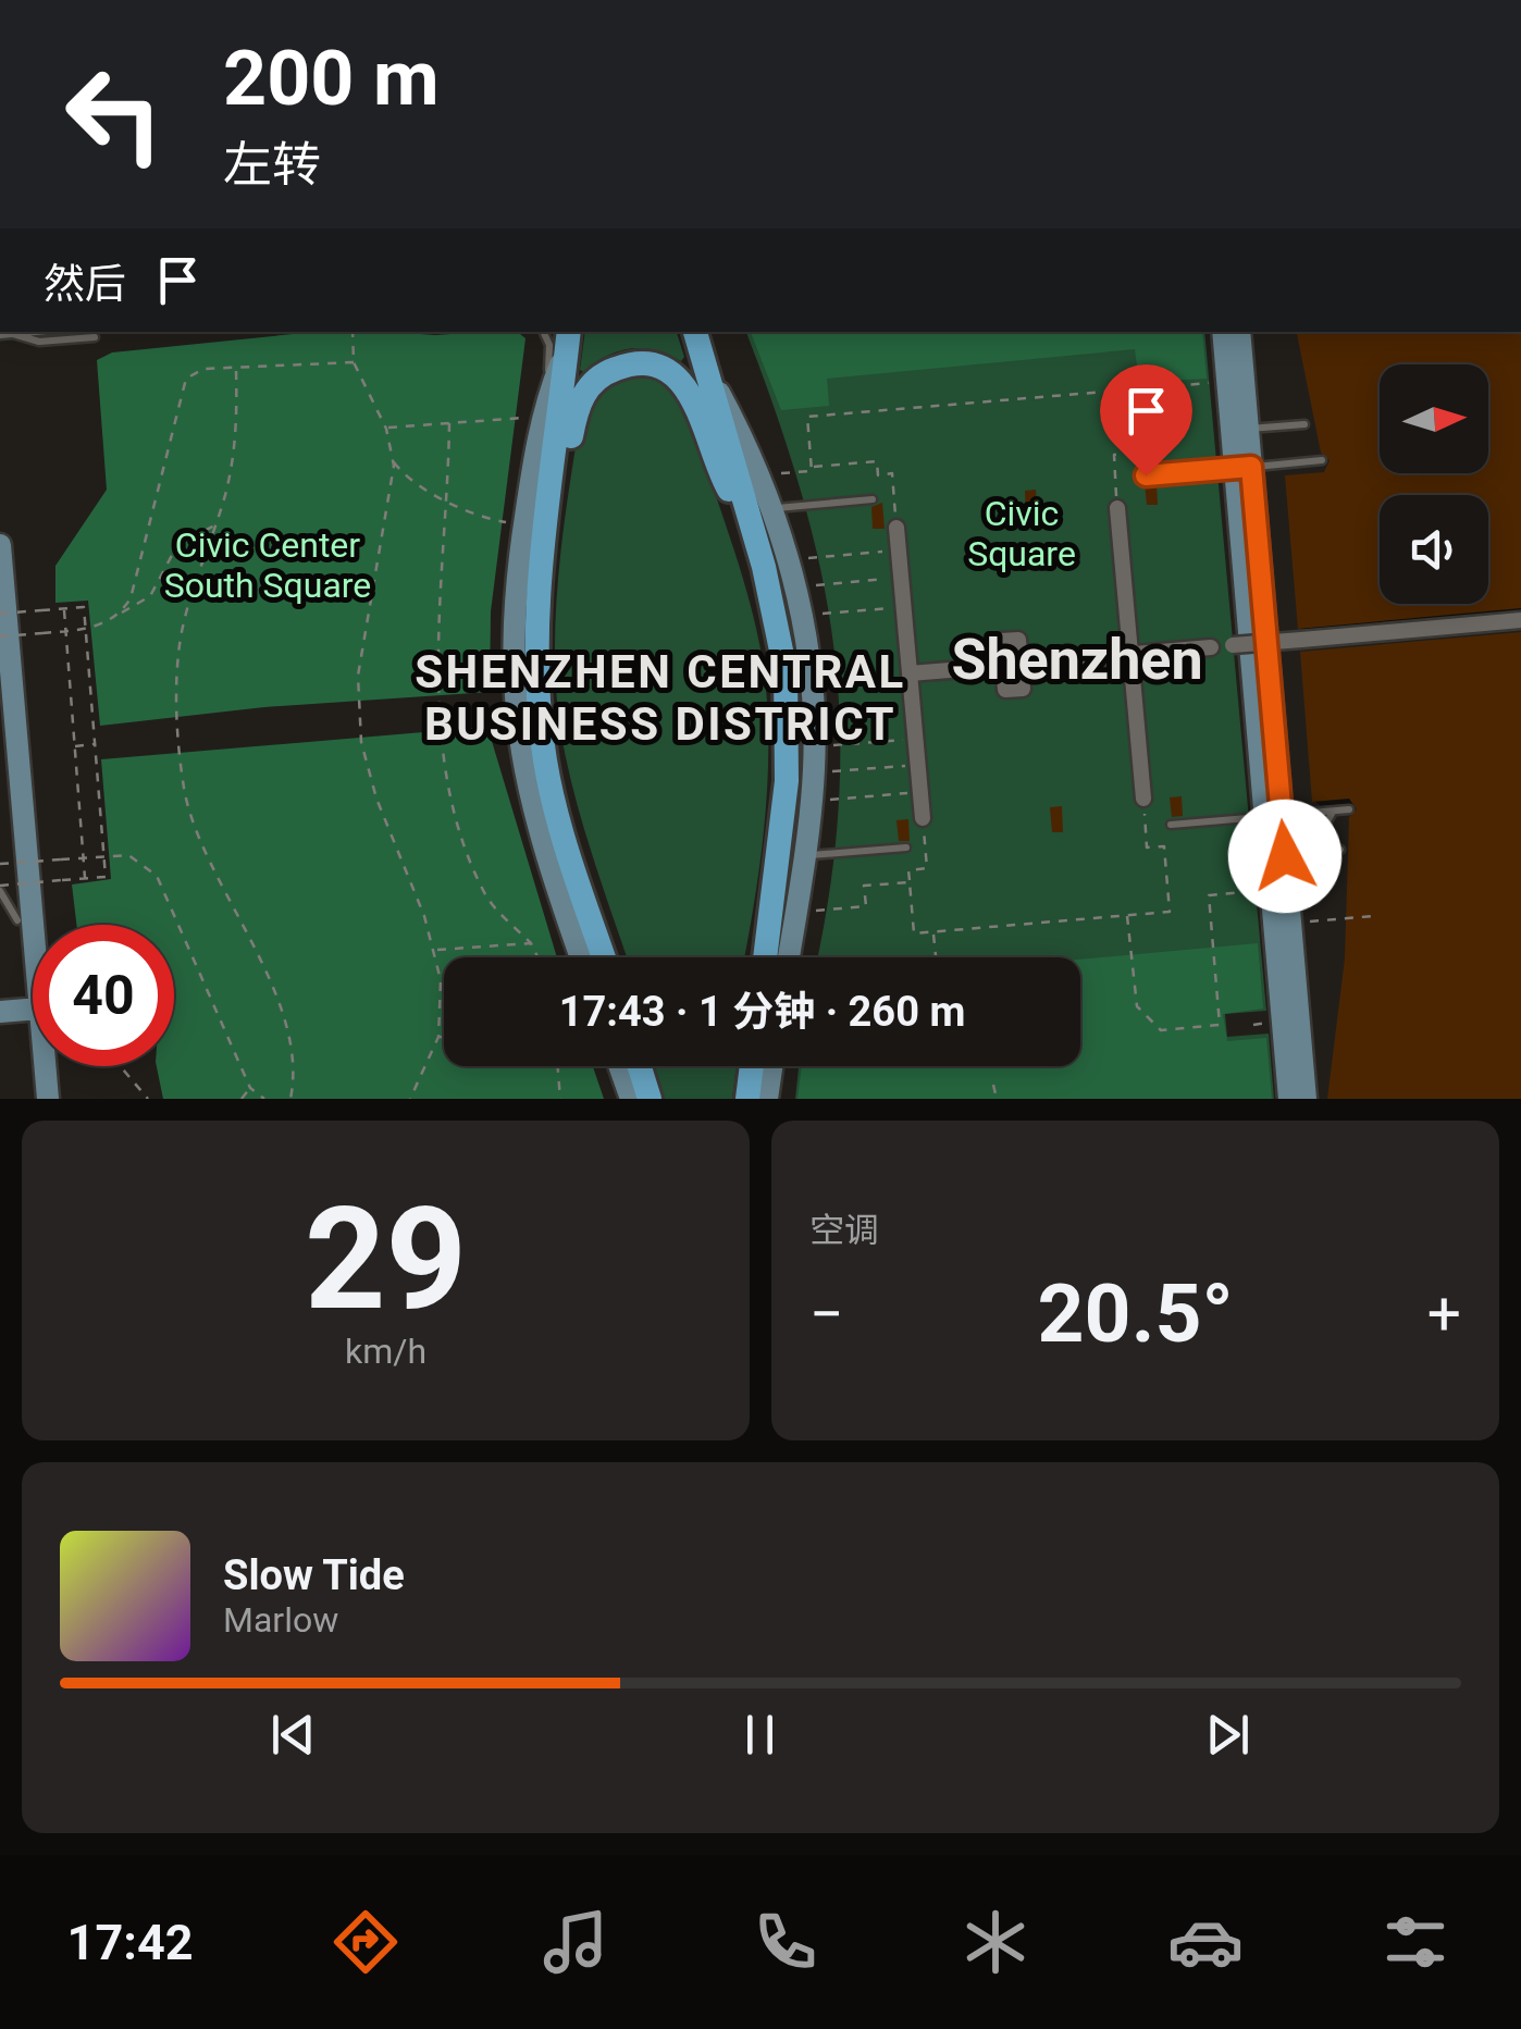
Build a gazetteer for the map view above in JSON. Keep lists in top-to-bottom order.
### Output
{
  "districts": ["Shenzhen", "SHENZHEN CENTRAL BUSINESS DISTRICT"],
  "parks": ["Civic Square", "Civic Center South Square"],
  "north": "right",
  "page": {
    "turn": ["200 m", "左转"],
    "then": "然后",
    "limit": "40",
    "trip": "17:43 · 1 分钟 · 260 m",
    "tile": [
      ["29", "km/h"],
      "空调"
    ],
    "heat": ["−", "20.5°", "+"],
    "song": ["Slow Tide", "Marlow"],
    "tabs": "17:42"
  }
}
